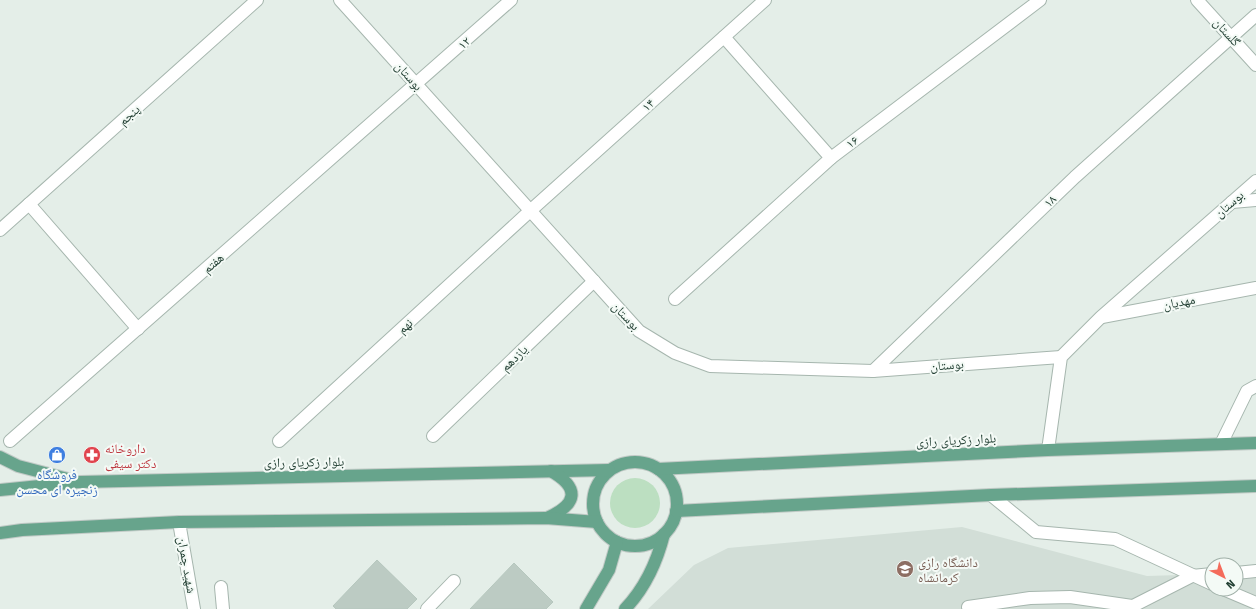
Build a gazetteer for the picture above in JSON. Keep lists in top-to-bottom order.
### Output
{
  "streets": {
    "main road": ["بلوار زکریای رازی"],
    "street": [
      "گلستان",
      "۱۲",
      "بوستان",
      "۱۴",
      "پنجم",
      "۱۶",
      "۱۸",
      "هفتم",
      "مهدیان",
      "نهم",
      "یازدهم",
      "شهید چمران"
    ]
  },
  "crossings": [
    ["گلستان", "۱۸"],
    ["۱۲", "بوستان"],
    ["۱۲", "هفتم"],
    ["بوستان", "۱۴"],
    ["بوستان", "۱۸"],
    ["بوستان", "هفتم"],
    ["بوستان", "مهدیان"],
    ["بوستان", "نهم"],
    ["بوستان", "یازدهم"],
    ["۱۴", "نهم"]
  ],
  "places": {
    "shop": ["فروشگاه زنجیره ای محسن"],
    "pharmacy": ["داروخانه دکتر سیفی"],
    "school or university": ["دانشگاه رازی کرمانشاه"]
  },
  "north": "bottom right"
}
